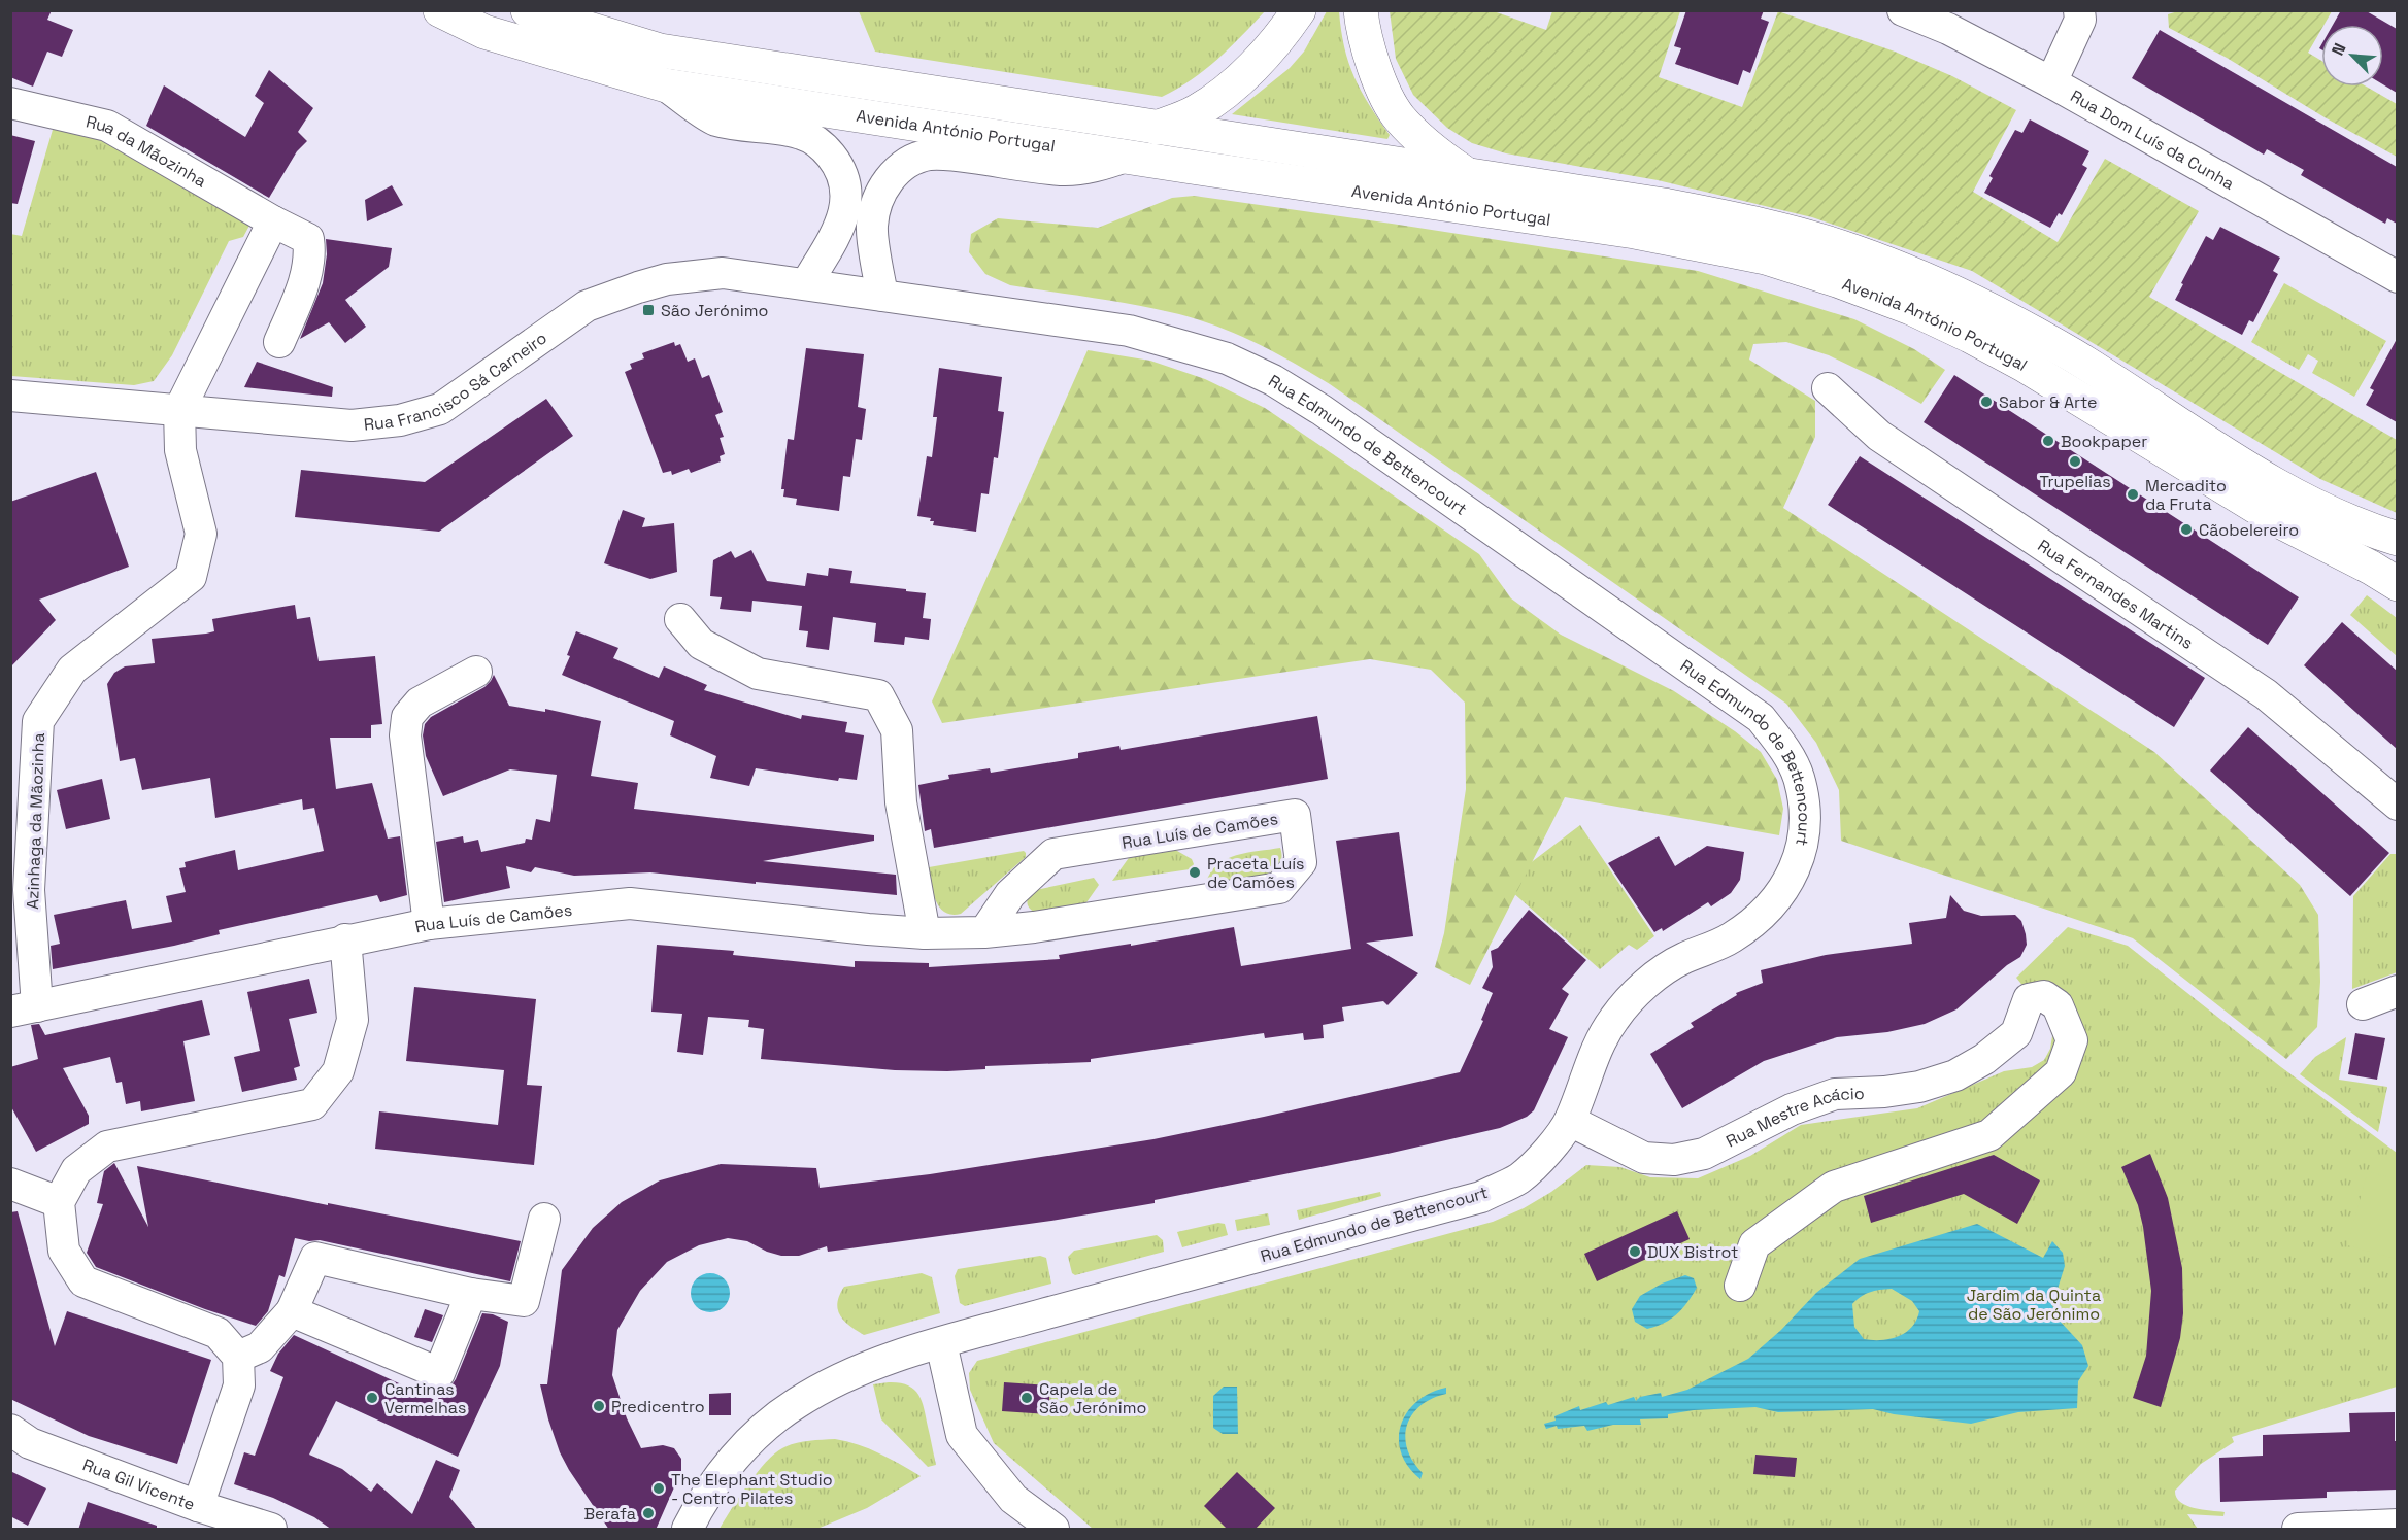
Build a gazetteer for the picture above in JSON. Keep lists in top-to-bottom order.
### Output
{
  "streets": {
    "main road": ["Avenida António Portugal"],
    "street": [
      "Rua Dom Luís da Cunha",
      "Rua da Mãozinha",
      "Rua Francisco Sá Carneiro",
      "Rua Edmundo de Bettencourt",
      "Rua Fernandes Martins",
      "Azinhaga da Mãozinha",
      "Rua Luís de Camões",
      "Rua Mestre Acácio",
      "Rua Gil Vicente"
    ]
  },
  "crossings": [
    ["Rua Francisco Sá Carneiro", "Rua Edmundo de Bettencourt"],
    ["Rua Francisco Sá Carneiro", "Azinhaga da Mãozinha"],
    ["Rua Edmundo de Bettencourt", "Rua Mestre Acácio"],
    ["Azinhaga da Mãozinha", "Rua Luís de Camões"]
  ],
  "parks": ["Jardim da Quinta de São Jerónimo"],
  "places": {
    "transit": ["São Jerónimo"],
    "other": [
      "Sabor & Arte",
      "Bookpaper",
      "Trupelias",
      "Mercadito da Fruta",
      "Cãobelereiro",
      "Praceta Luís de Camões",
      "DUX Bistrot",
      "Cantinas Vermelhas",
      "Capela de São Jerónimo",
      "Predicentro",
      "The Elephant Studio - Centro Pilates",
      "Berafa"
    ]
  },
  "north": "top left"
}
